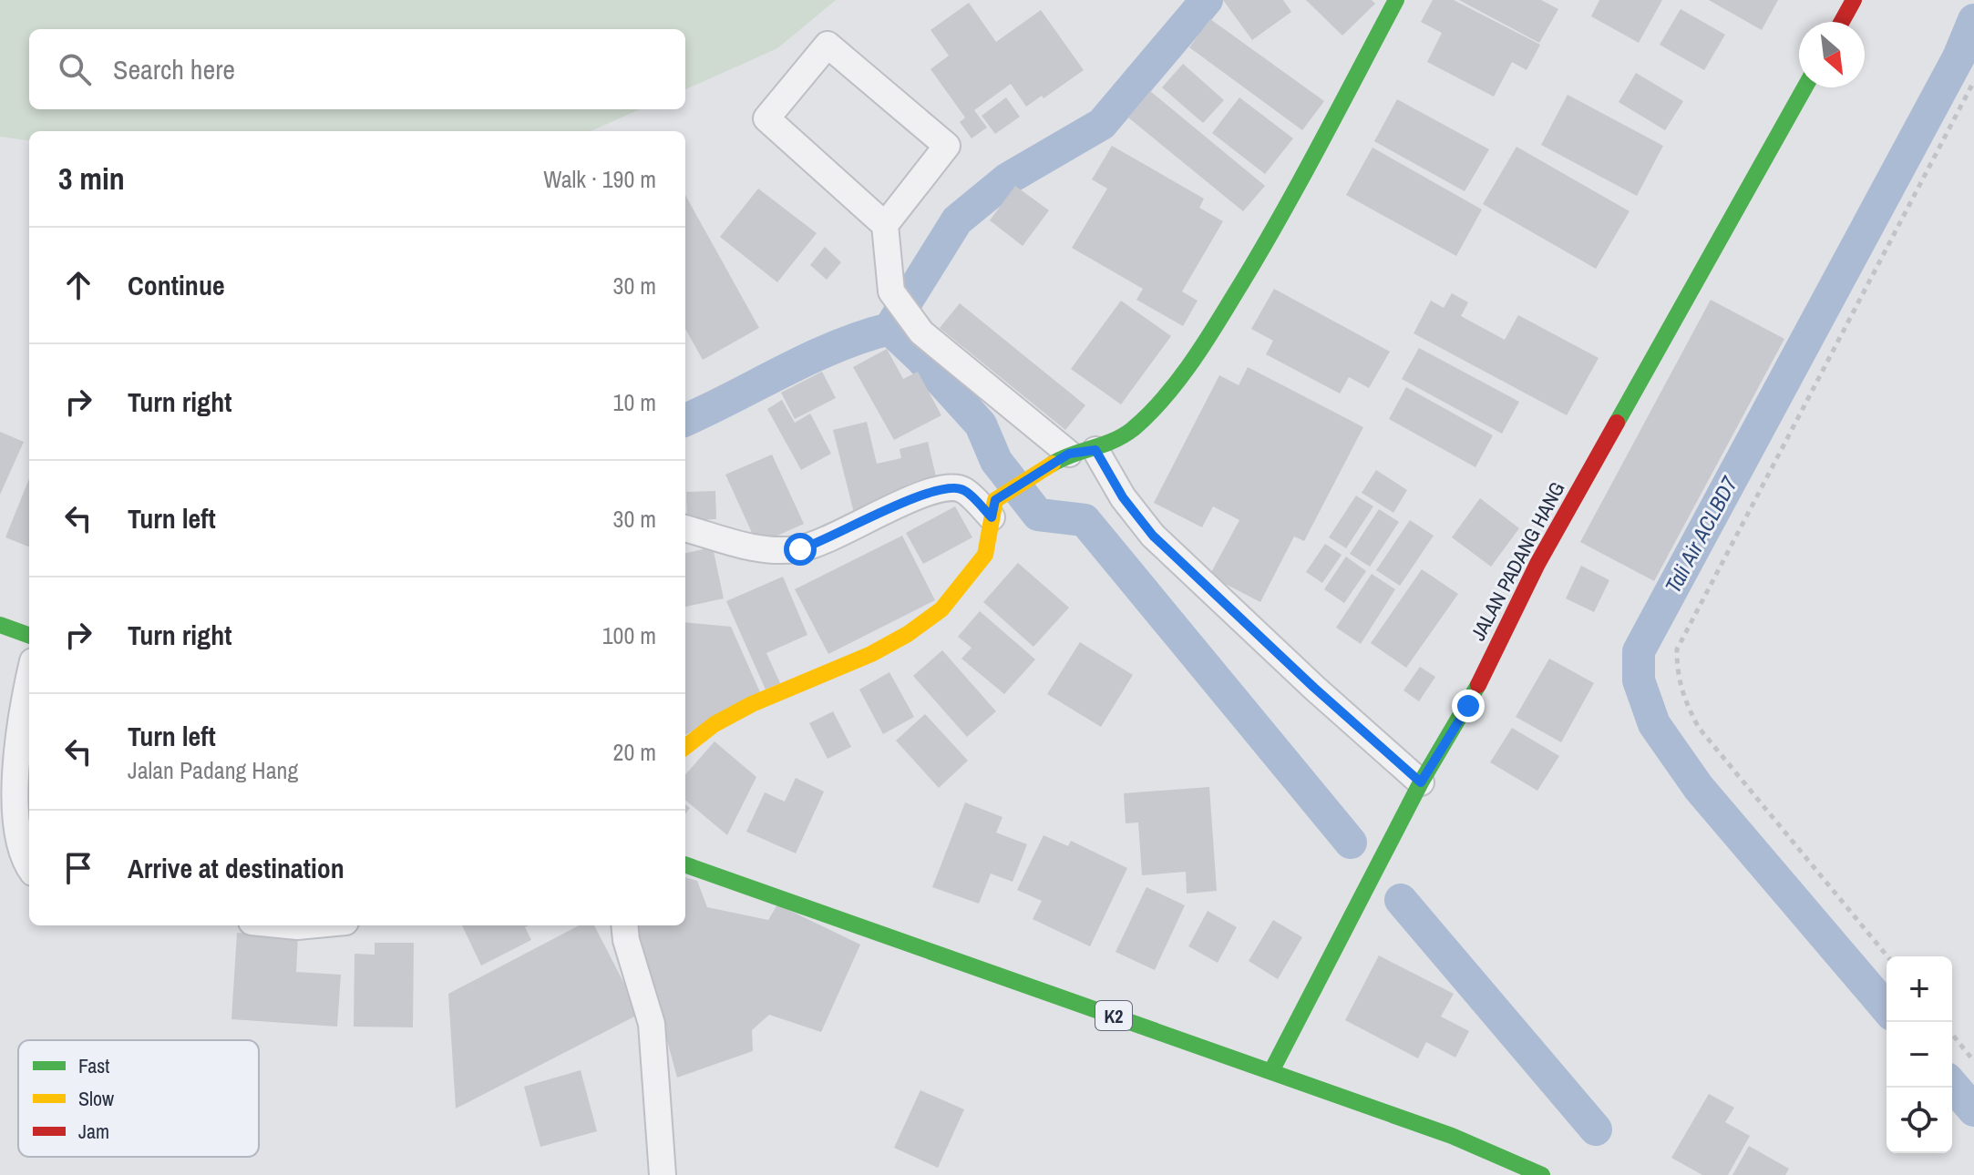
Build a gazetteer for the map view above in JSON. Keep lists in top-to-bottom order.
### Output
{
  "streets": {
    "main road": ["JALAN PADANG HANG", "K2"]
  },
  "crossings": [
    ["JALAN PADANG HANG", "K2"]
  ],
  "water": ["Tali Air ACLBD7"],
  "legend": ["Fast", "Slow", "Jam"],
  "north": "bottom right",
  "page": {
    "search": "Search here",
    "heading": ["3 min", "Walk · 190 m"],
    "list": [
      ["Continue", "30 m"],
      ["Turn right", "10 m"],
      ["Turn left", "30 m"],
      ["Turn right", "100 m"],
      ["Turn left", "Jalan Padang Hang", "20 m"],
      "Arrive at destination"
    ],
    "map_buttons": ["+", "−"]
  }
}
